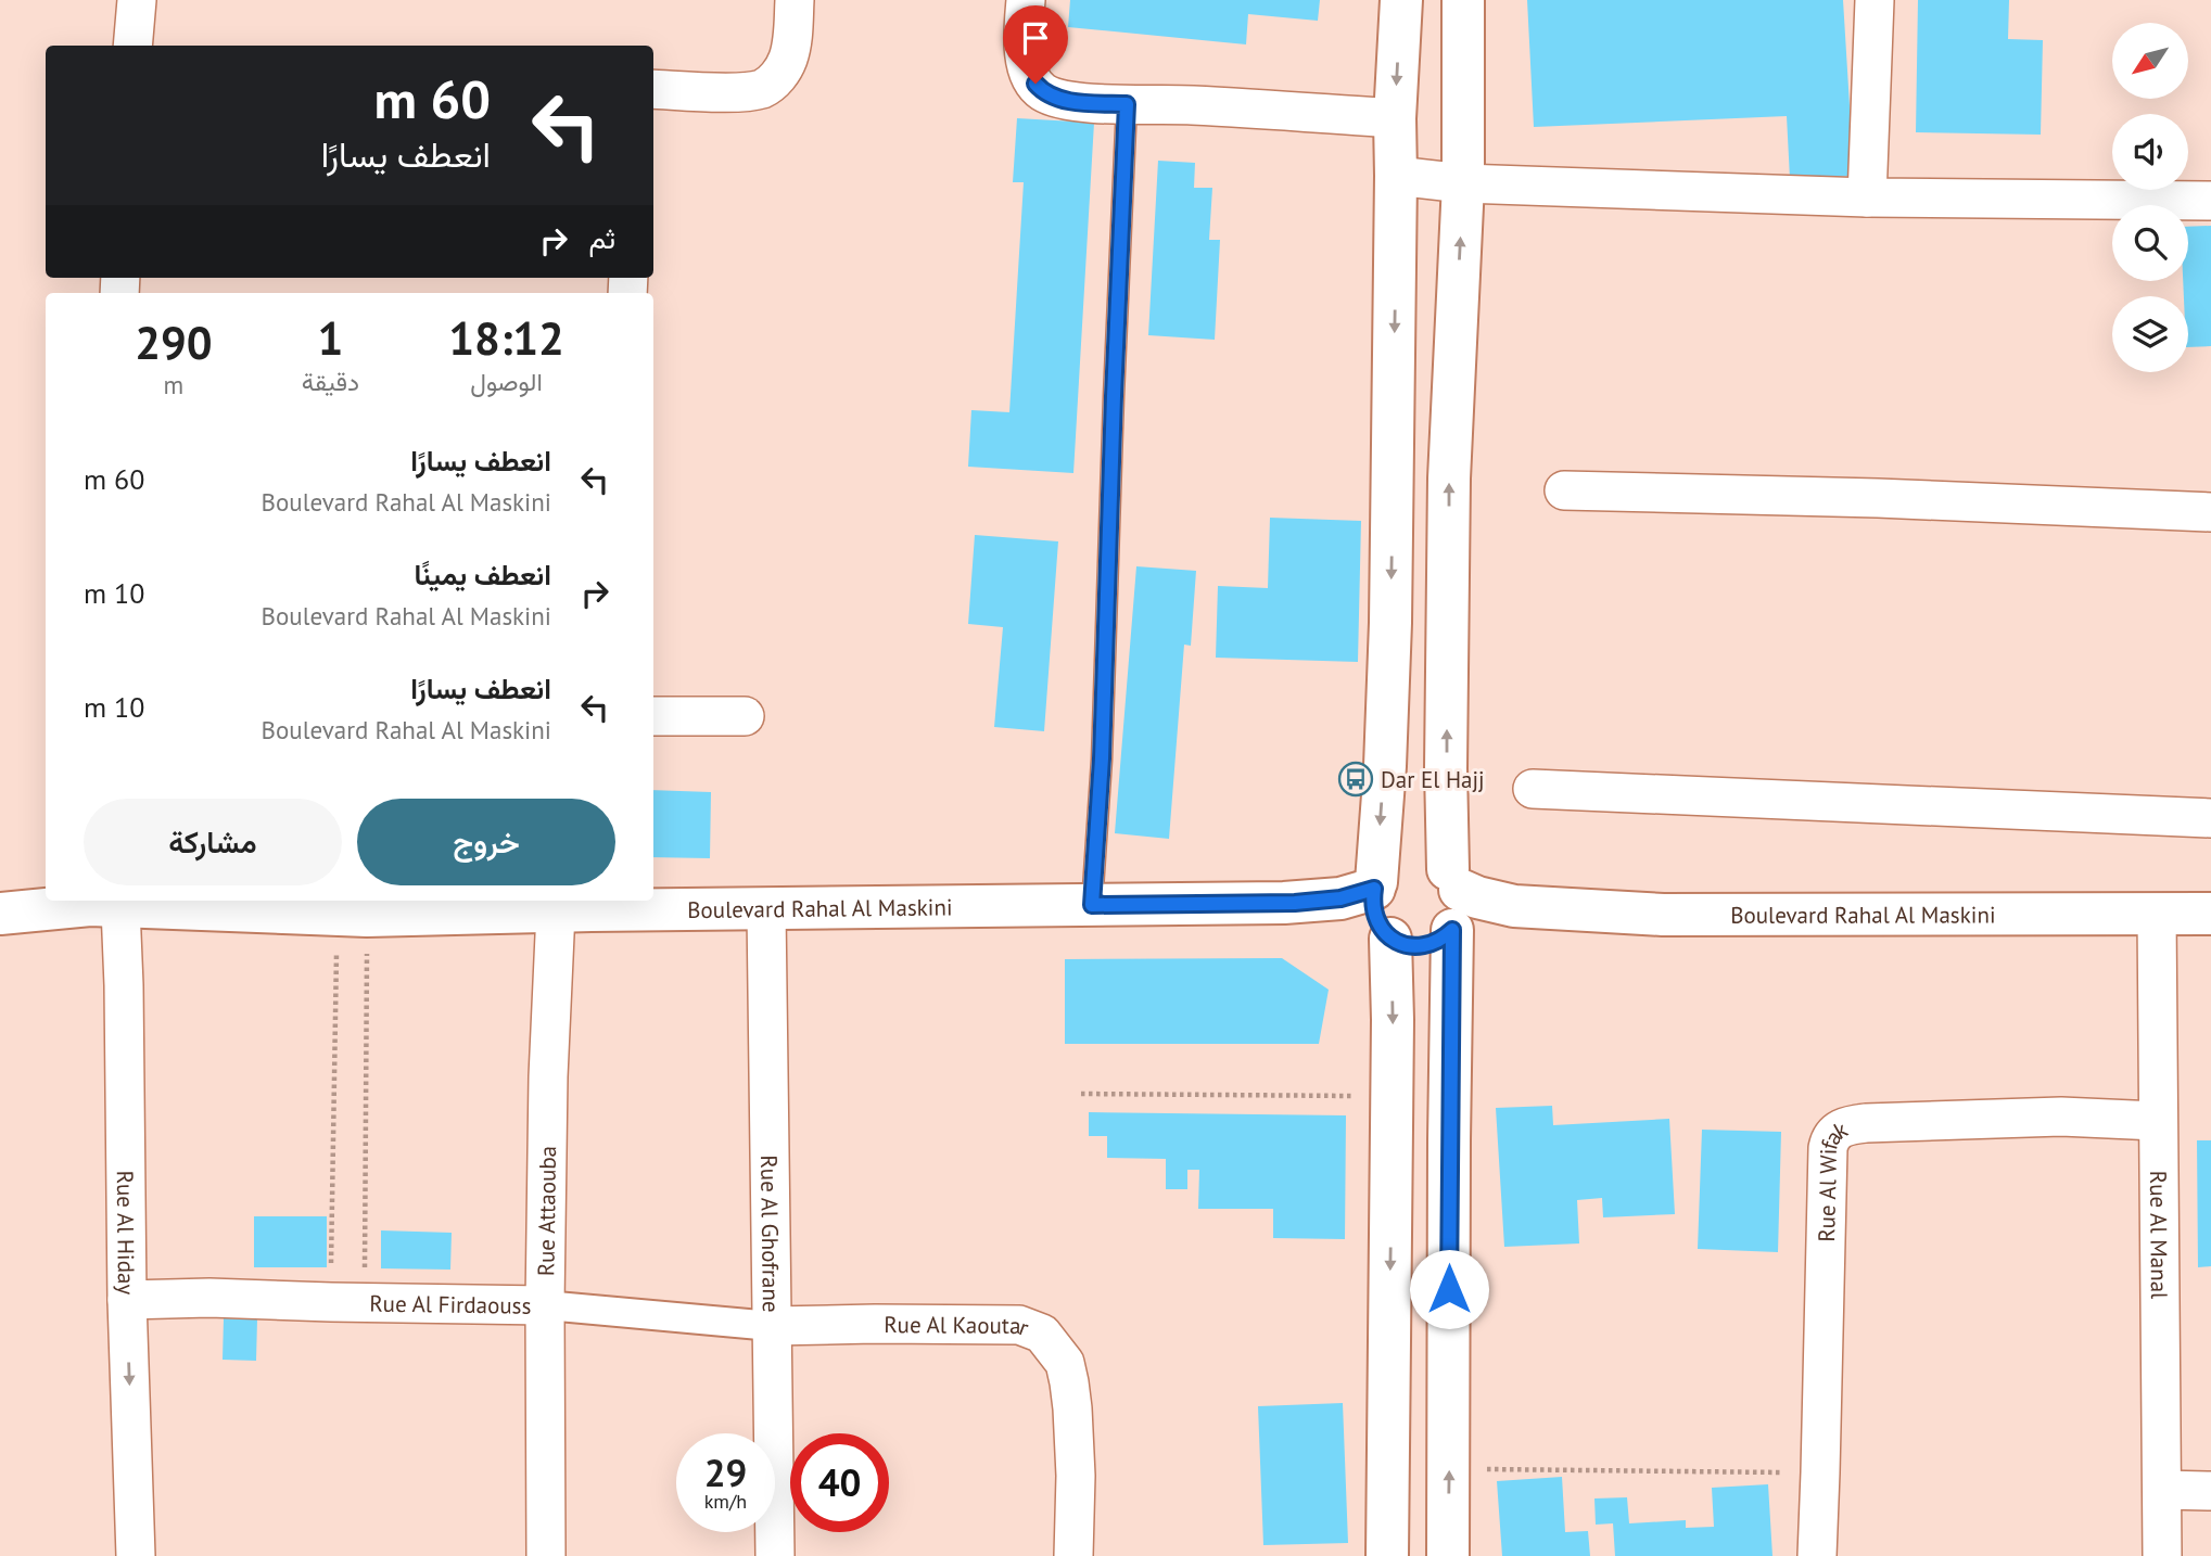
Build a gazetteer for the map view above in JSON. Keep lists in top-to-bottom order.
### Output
{
  "streets": {
    "street": [
      "Boulevard Rahal Al Maskini",
      "Rue Al Wifak",
      "Rue Attaouba",
      "Rue Al Hiday",
      "Rue Al Ghofrane",
      "Rue Al Manal",
      "Rue Al Firdaouss",
      "Rue Al Kaoutar"
    ]
  },
  "crossings": [
    ["Boulevard Rahal Al Maskini", "Rue Attaouba"],
    ["Boulevard Rahal Al Maskini", "Rue Al Hiday"],
    ["Boulevard Rahal Al Maskini", "Rue Al Ghofrane"],
    ["Boulevard Rahal Al Maskini", "Rue Al Manal"],
    ["Rue Al Wifak", "Rue Al Manal"],
    ["Rue Attaouba", "Rue Al Firdaouss"],
    ["Rue Al Hiday", "Rue Al Firdaouss"],
    ["Rue Al Ghofrane", "Rue Al Firdaouss"],
    ["Rue Al Ghofrane", "Rue Al Kaoutar"],
    ["Rue Al Firdaouss", "Rue Al Kaoutar"]
  ],
  "one_way": ["Rue Al Hiday"],
  "places": {
    "bus stop": ["Dar El Hajj"]
  },
  "north": "bottom left",
  "page": {
    "turn": ["60 m", "انعطف يسارًا"],
    "then": "ثم",
    "eta": [
      "18:12",
      "الوصول",
      "1",
      "دقيقة",
      "290",
      "m"
    ],
    "list": [
      {
        "name": "انعطف يسارًا",
        "note": "Boulevard Rahal Al Maskini",
        "value": "60 m"
      },
      {
        "name": "انعطف يمينًا",
        "note": "Boulevard Rahal Al Maskini",
        "value": "10 m"
      },
      {
        "name": "انعطف يسارًا",
        "note": "Boulevard Rahal Al Maskini",
        "value": "10 m"
      }
    ],
    "buttons": ["خروج", "مشاركة"],
    "speed": "29 km/h",
    "limit": "40"
  }
}
